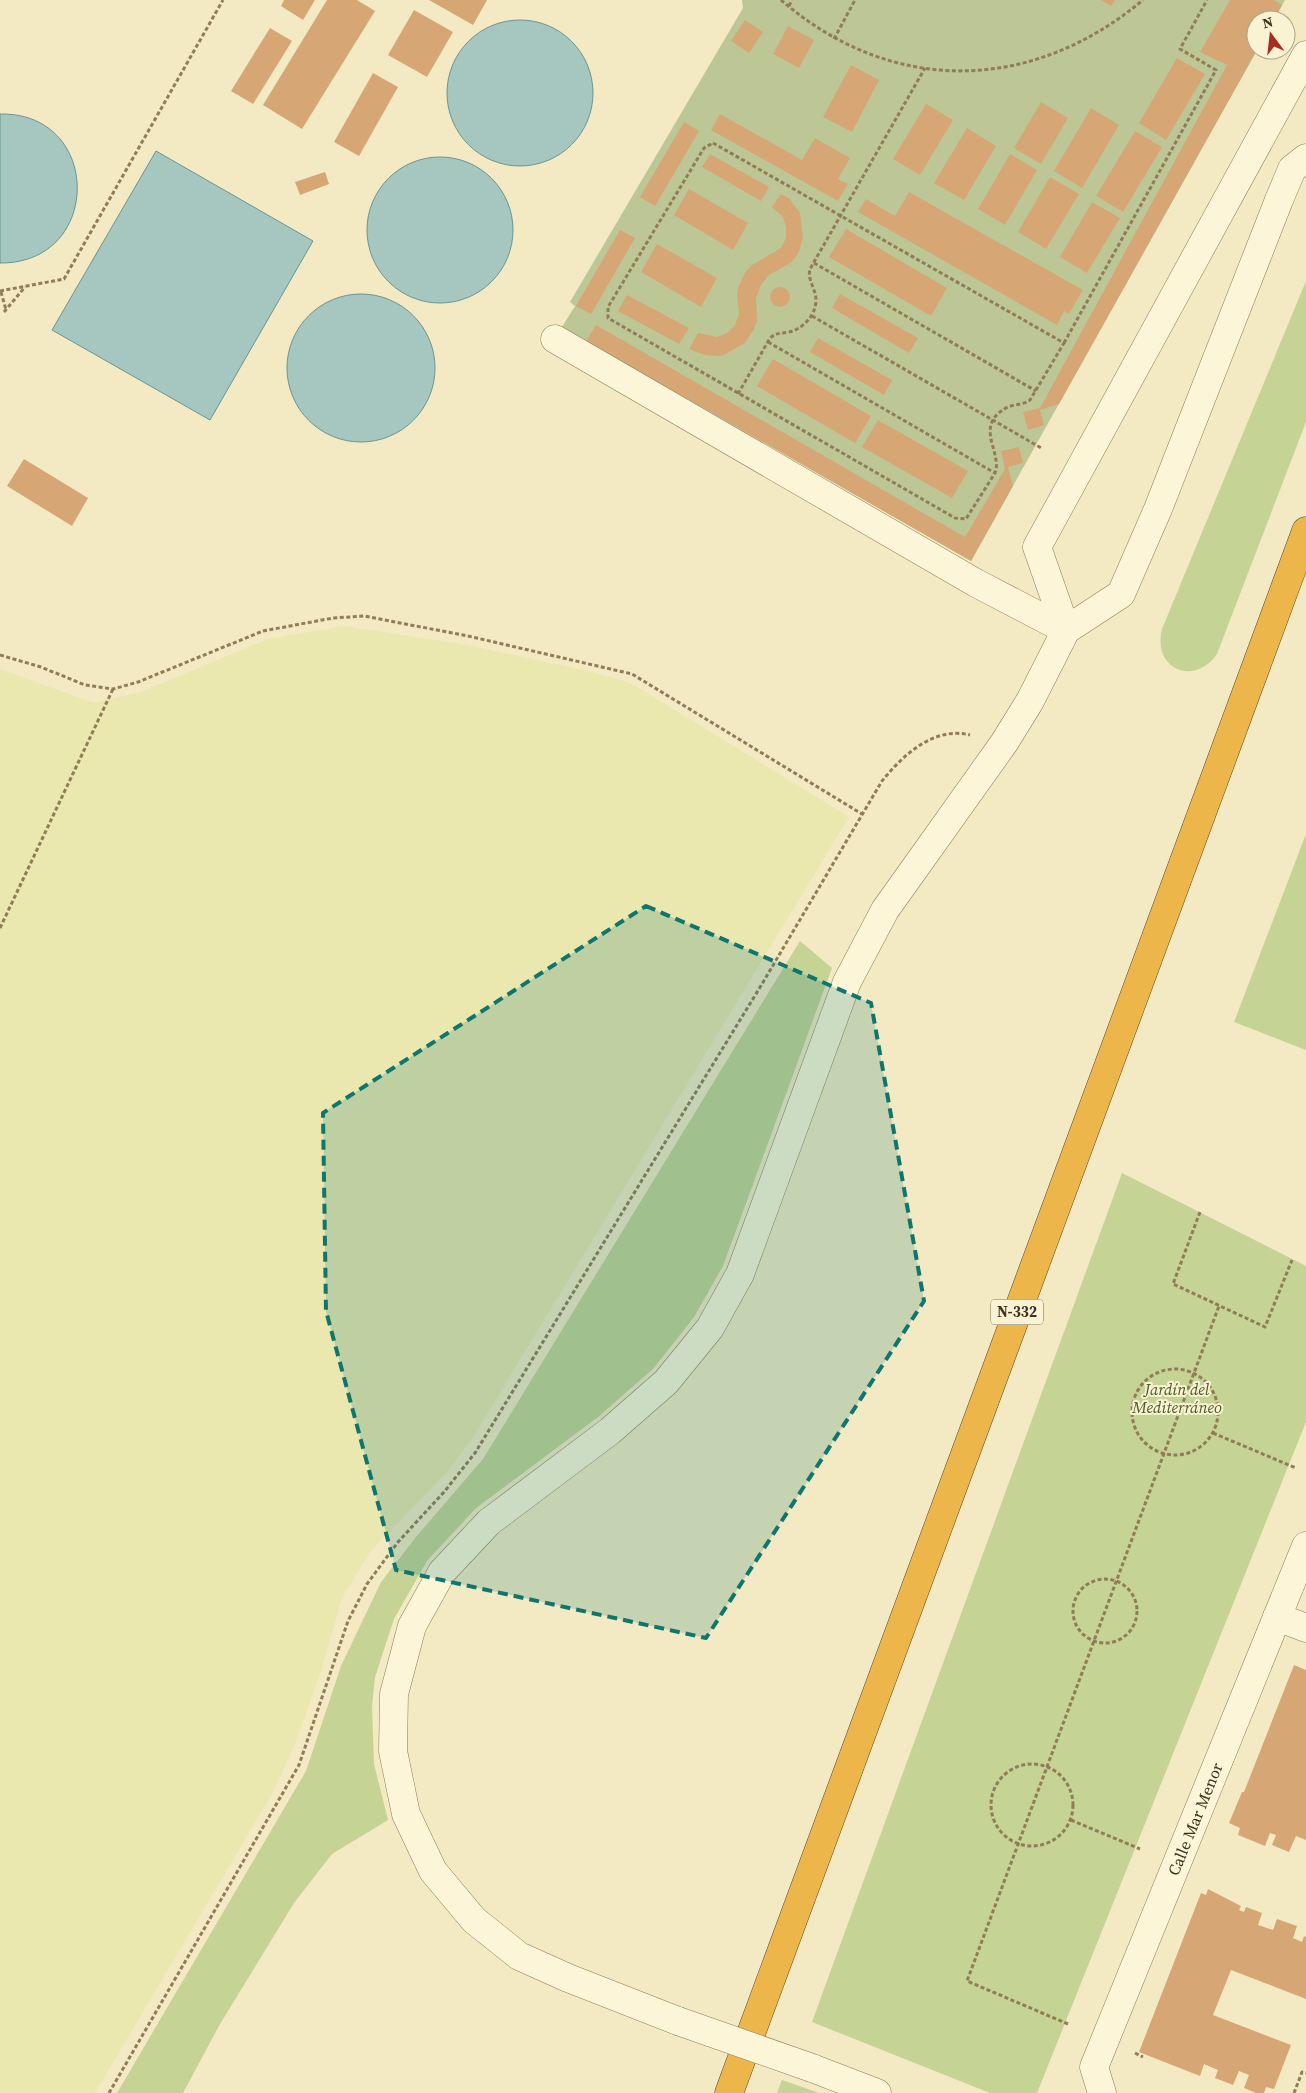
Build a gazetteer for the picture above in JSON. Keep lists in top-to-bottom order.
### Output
{
  "streets": {
    "highway": ["N-332"],
    "street": ["Calle Mar Menor"]
  },
  "parks": ["Jardín del Mediterráneo"],
  "north": "top"
}
